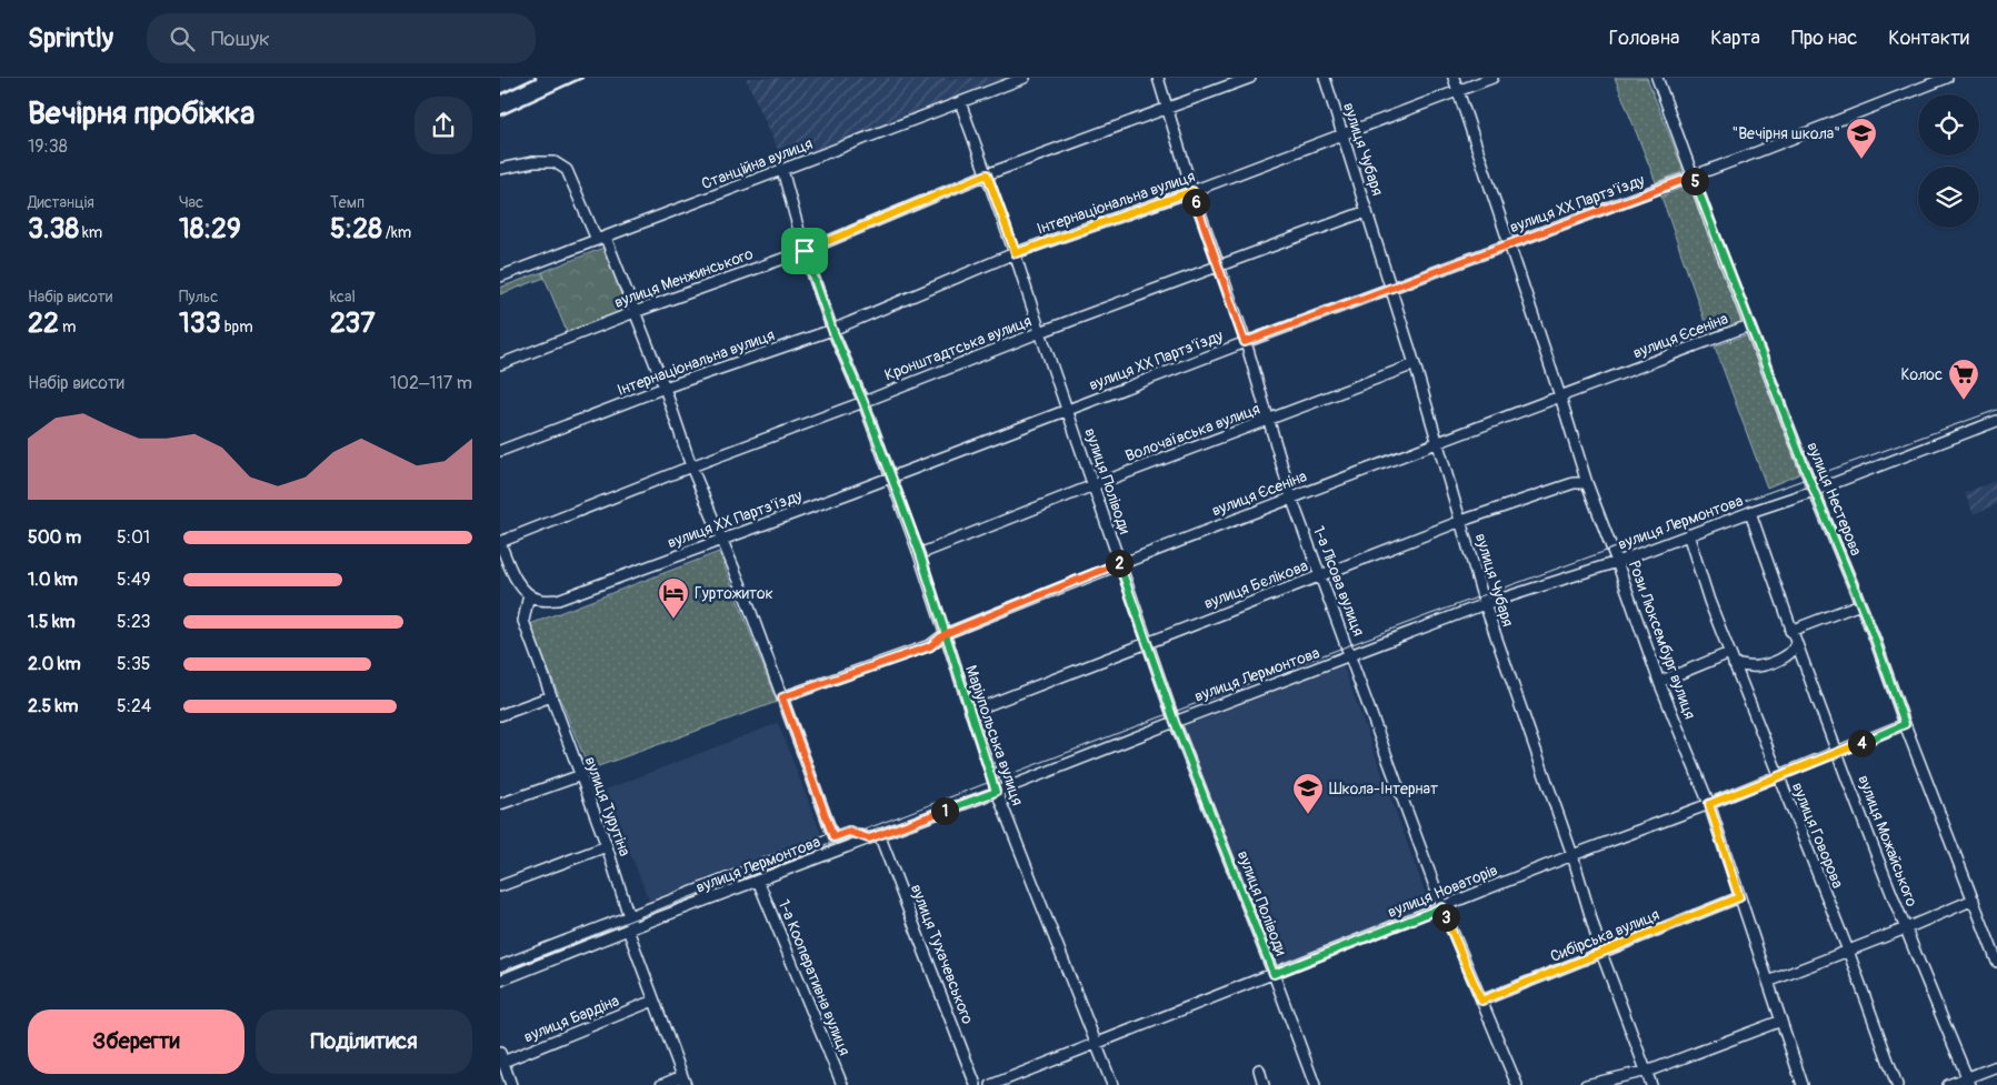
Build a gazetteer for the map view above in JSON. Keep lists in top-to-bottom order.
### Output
{
  "streets": {
    "street": [
      "вулиця Чубаря",
      "Станційна вулиця",
      "Інтернаціональна вулиця",
      "вулиця XX Партз'їзду",
      "вулиця Менжинського",
      "вулиця Єсеніна",
      "Кронштадтська вулиця",
      "Волочаївська вулиця",
      "вулиця Поліводи",
      "вулиця Нестерова",
      "вулиця Лермонтова",
      "1-а Лісова вулиця",
      "вулиця Бєлікова",
      "Рози Люксембург вулиця",
      "Маріупольська вулиця",
      "вулиця Турутіна",
      "вулиця Говорова",
      "вулиця Можайського",
      "вулиця Новаторів",
      "Сибірська вулиця",
      "вулиця Тухачевського",
      "1-а Кооперативна вулиця",
      "вулиця Бардіна"
    ]
  },
  "crossings": [
    ["вулиця Чубаря", "Інтернаціональна вулиця"],
    ["вулиця Чубаря", "вулиця XX Партз'їзду"],
    ["вулиця Чубаря", "вулиця Єсеніна"],
    ["вулиця Чубаря", "Кронштадтська вулиця"],
    ["вулиця Чубаря", "Волочаївська вулиця"],
    ["вулиця Чубаря", "вулиця Лермонтова"],
    ["вулиця Чубаря", "вулиця Бєлікова"],
    ["вулиця Чубаря", "вулиця Новаторів"],
    ["вулиця Чубаря", "Сибірська вулиця"],
    ["Станційна вулиця", "вулиця Поліводи"],
    ["Станційна вулиця", "Маріупольська вулиця"],
    ["Інтернаціональна вулиця", "вулиця Поліводи"],
    ["Інтернаціональна вулиця", "1-а Лісова вулиця"],
    ["Інтернаціональна вулиця", "Рози Люксембург вулиця"],
    ["Інтернаціональна вулиця", "Маріупольська вулиця"],
    ["вулиця XX Партз'їзду", "вулиця Поліводи"],
    ["вулиця XX Партз'їзду", "вулиця Нестерова"],
    ["вулиця XX Партз'їзду", "1-а Лісова вулиця"],
    ["вулиця XX Партз'їзду", "Рози Люксембург вулиця"],
    ["вулиця XX Партз'їзду", "Маріупольська вулиця"],
    ["вулиця XX Партз'їзду", "вулиця Турутіна"],
    ["вулиця Менжинського", "вулиця Поліводи"],
    ["вулиця Менжинського", "1-а Лісова вулиця"],
    ["вулиця Менжинського", "Маріупольська вулиця"],
    ["вулиця Єсеніна", "вулиця Поліводи"],
    ["вулиця Єсеніна", "вулиця Нестерова"],
    ["вулиця Єсеніна", "1-а Лісова вулиця"],
    ["вулиця Єсеніна", "Рози Люксембург вулиця"],
    ["вулиця Єсеніна", "Маріупольська вулиця"],
    ["Кронштадтська вулиця", "вулиця Поліводи"],
    ["Кронштадтська вулиця", "1-а Лісова вулиця"],
    ["Кронштадтська вулиця", "Маріупольська вулиця"],
    ["Волочаївська вулиця", "вулиця Поліводи"],
    ["Волочаївська вулиця", "1-а Лісова вулиця"],
    ["Волочаївська вулиця", "Маріупольська вулиця"],
    ["вулиця Поліводи", "вулиця Лермонтова"],
    ["вулиця Поліводи", "вулиця Бєлікова"],
    ["вулиця Поліводи", "вулиця Новаторів"],
    ["вулиця Нестерова", "вулиця Лермонтова"],
    ["вулиця Нестерова", "вулиця Новаторів"],
    ["вулиця Лермонтова", "1-а Лісова вулиця"],
    ["вулиця Лермонтова", "Рози Люксембург вулиця"],
    ["вулиця Лермонтова", "Маріупольська вулиця"],
    ["вулиця Лермонтова", "вулиця Турутіна"],
    ["вулиця Лермонтова", "вулиця Говорова"],
    ["вулиця Лермонтова", "вулиця Можайського"],
    ["вулиця Лермонтова", "вулиця Тухачевського"],
    ["вулиця Лермонтова", "1-а Кооперативна вулиця"],
    ["1-а Лісова вулиця", "вулиця Бєлікова"],
    ["1-а Лісова вулиця", "вулиця Новаторів"],
    ["1-а Лісова вулиця", "Сибірська вулиця"],
    ["вулиця Бєлікова", "Рози Люксембург вулиця"],
    ["вулиця Бєлікова", "Маріупольська вулиця"],
    ["Рози Люксембург вулиця", "вулиця Новаторів"],
    ["Рози Люксембург вулиця", "Сибірська вулиця"],
    ["Маріупольська вулиця", "вулиця Новаторів"],
    ["вулиця Говорова", "вулиця Новаторів"],
    ["вулиця Можайського", "вулиця Новаторів"]
  ],
  "places": {
    "school or university": ["\"Вечірня школа\"", "Школа-Інтернат"],
    "supermarket": ["Колос"],
    "hotel": ["Гуртожиток"]
  },
  "page": {
    "header": "Sprintly",
    "search": "Пошук",
    "nav": [
      "Головна",
      "Карта",
      "Про нас",
      "Контакти"
    ],
    "heading": ["Вечірня пробіжка", "19:38"],
    "pins": [
      "5",
      "6",
      "2",
      "4",
      "1",
      "3"
    ],
    "stats": [
      ["Дистанція", "3.38 km"],
      ["Час", "18:29"],
      ["Темп", "5:28 /km"],
      ["Набір висоти", "22 m"],
      ["Пульс", "133 bpm"],
      ["kcal", "237"]
    ],
    "chart": ["Набір висоти", "102–117 m"],
    "list": [
      {
        "name": "500 m",
        "note": "5:01"
      },
      {
        "name": "1.0 km",
        "note": "5:49"
      },
      {
        "name": "1.5 km",
        "note": "5:23"
      },
      {
        "name": "2.0 km",
        "note": "5:35"
      },
      {
        "name": "2.5 km",
        "note": "5:24"
      }
    ],
    "buttons": ["Зберегти", "Поділитися"]
  }
}
